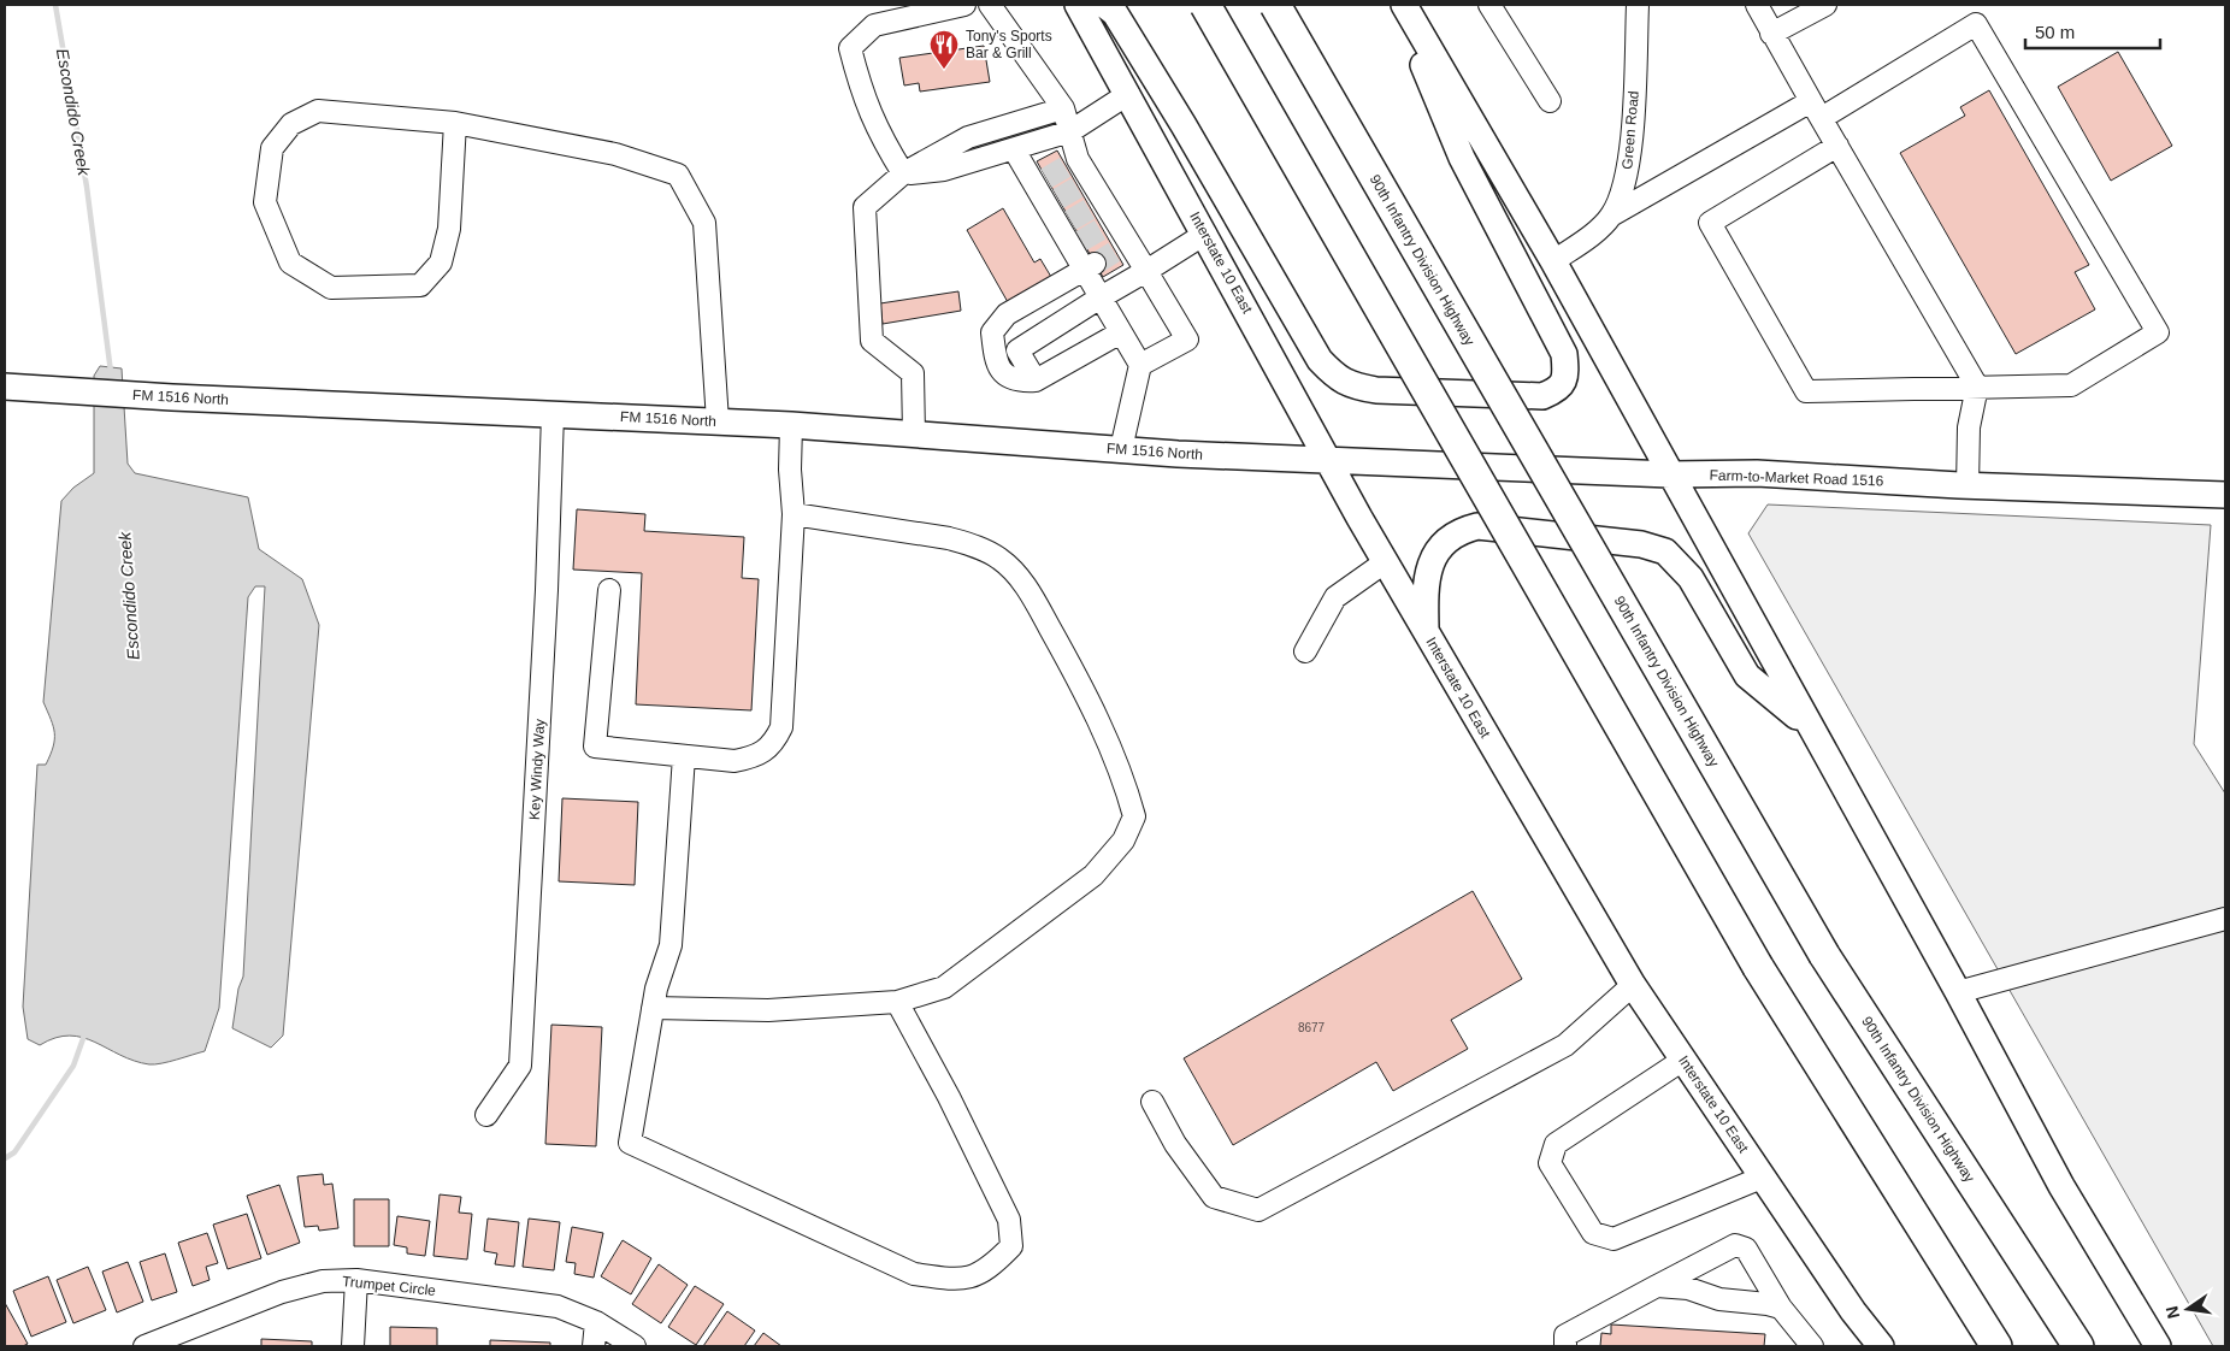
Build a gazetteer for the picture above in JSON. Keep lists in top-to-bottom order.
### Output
{
  "streets": {
    "highway": ["90th Infantry Division Highway"],
    "main road": ["Interstate 10 East", "FM 1516 North", "Farm-to-Market Road 1516"],
    "street": ["Green Road", "Key Windy Way", "Trumpet Circle"]
  },
  "crossings": [
    ["Interstate 10 East", "FM 1516 North"],
    ["Interstate 10 East", "Farm-to-Market Road 1516"],
    ["FM 1516 North", "Farm-to-Market Road 1516"],
    ["FM 1516 North", "Key Windy Way"]
  ],
  "water": ["Escondido Creek"],
  "places": {
    "restaurant": ["Tony's Sports Bar & Grill"]
  },
  "house_numbers": ["8677"],
  "scale_bar": "50 m",
  "north": "left"
}
